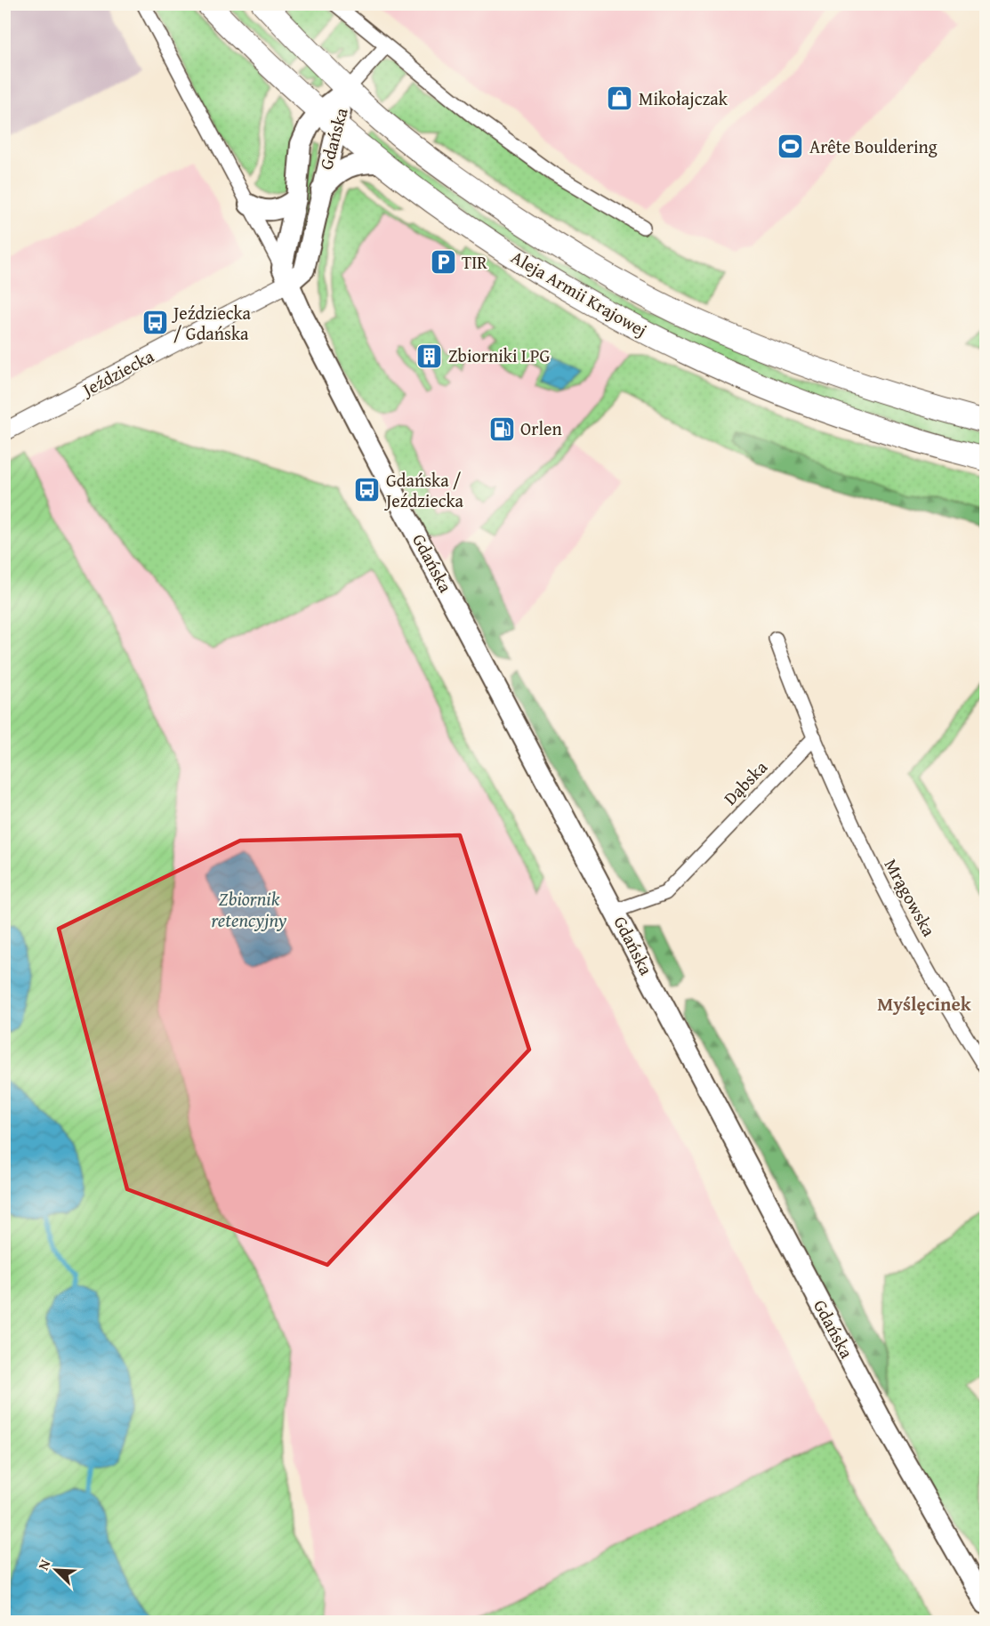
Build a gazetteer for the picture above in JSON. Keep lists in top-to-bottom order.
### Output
{
  "streets": {
    "main road": ["Gdańska", "Aleja Armii Krajowej"],
    "street": ["Jeździecka", "Dąbska", "Mrągowska"]
  },
  "crossings": [
    ["Gdańska", "Aleja Armii Krajowej"],
    ["Gdańska", "Jeździecka"],
    ["Gdańska", "Dąbska"],
    ["Dąbska", "Mrągowska"]
  ],
  "districts": ["Myślęcinek"],
  "water": ["Zbiornik retencyjny"],
  "places": {
    "shop": ["Mikołajczak"],
    "sports": ["Arête Bouldering"],
    "parking": ["TIR"],
    "bus stop": ["Jeździecka / Gdańska", "Gdańska / Jeździecka"],
    "building": ["Zbiorniki LPG"],
    "fuel station": ["Orlen"]
  },
  "north": "top left"
}
